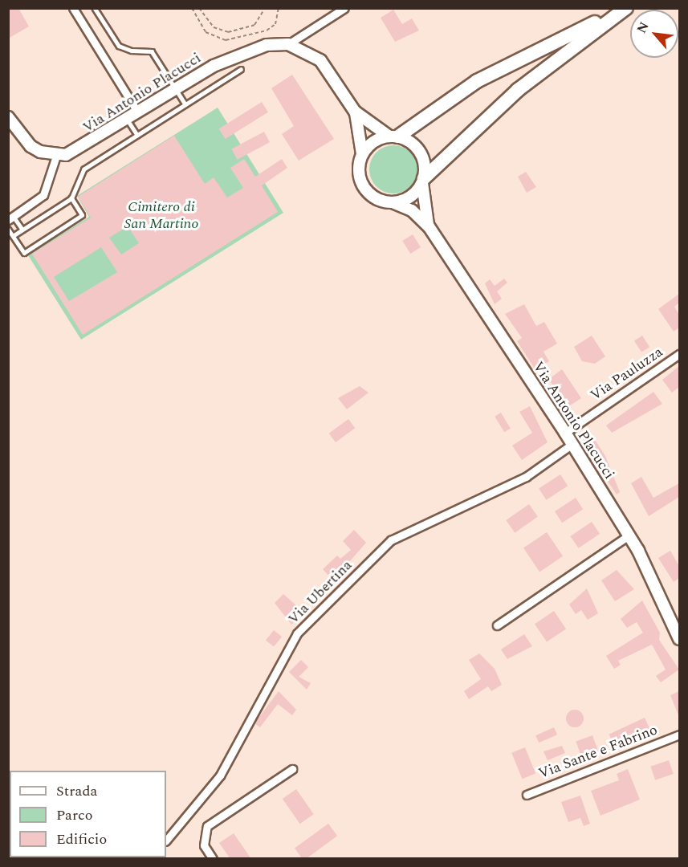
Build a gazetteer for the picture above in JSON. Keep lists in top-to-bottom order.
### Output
{
  "streets": {
    "main road": ["Via Antonio Placucci"],
    "street": ["Via Pauluzza", "Via Ubertina", "Via Sante e Fabrino"]
  },
  "crossings": [
    ["Via Antonio Placucci", "Via Pauluzza"],
    ["Via Antonio Placucci", "Via Ubertina"]
  ],
  "parks": ["Cimitero di San Martino"],
  "legend": ["Strada", "Parco", "Edificio"],
  "north": "top left"
}
